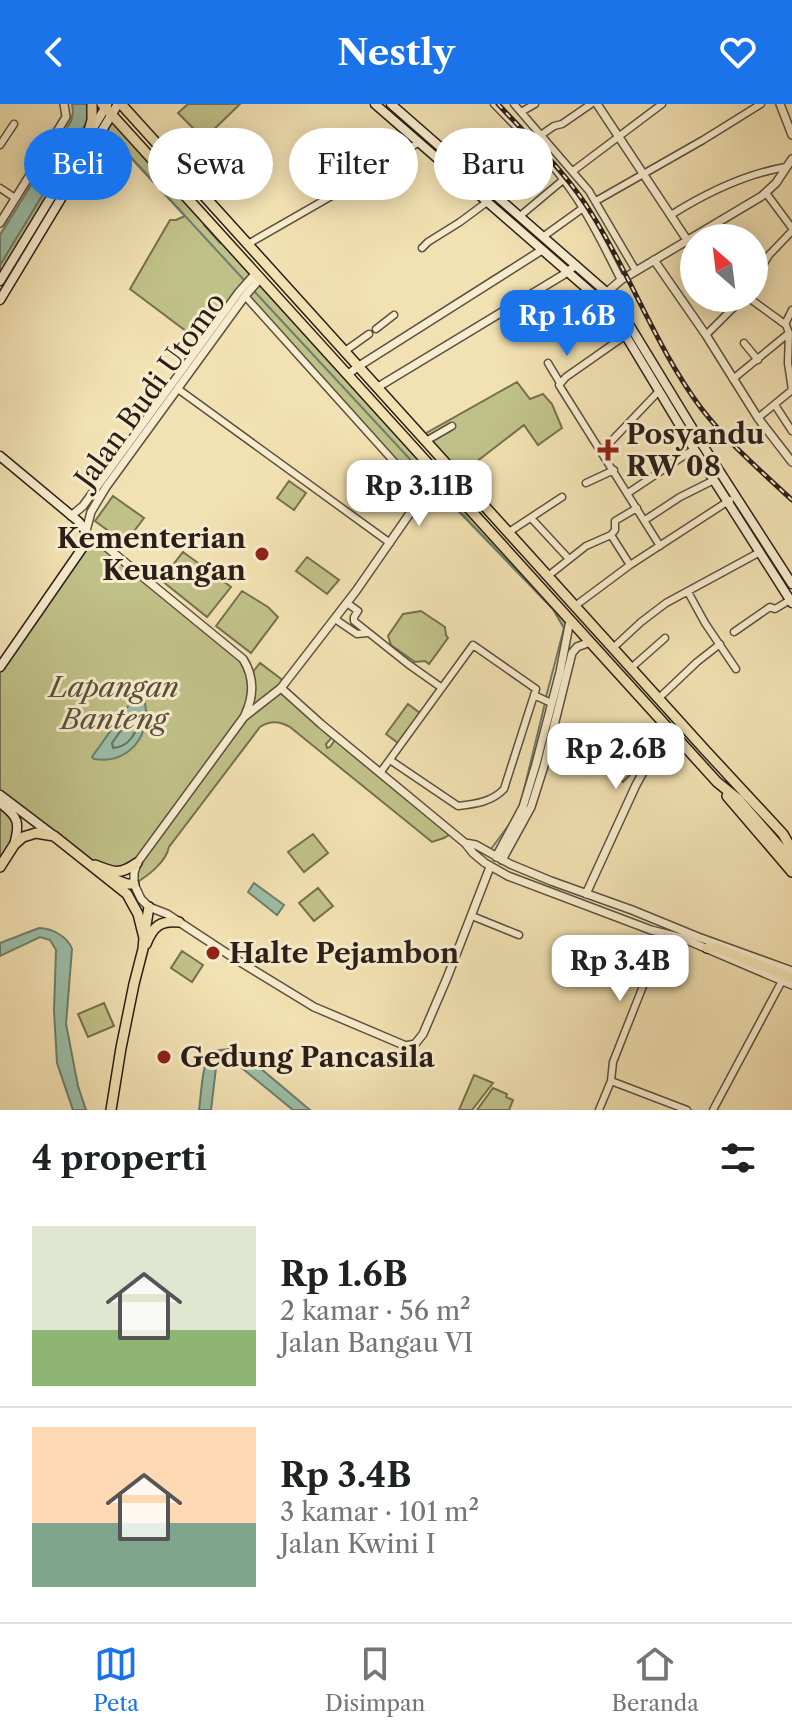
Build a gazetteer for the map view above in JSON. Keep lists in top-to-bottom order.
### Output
{
  "streets": {
    "street": ["Jalan Budi Utomo"]
  },
  "parks": ["Lapangan Banteng"],
  "places": {
    "health": ["Posyandu RW 08"],
    "other": ["Kementerian Keuangan", "Halte Pejambon", "Gedung Pancasila"]
  },
  "north": "top left",
  "page": {
    "header": "Nestly",
    "chip": [
      "Beli",
      "Sewa",
      "Filter",
      "Baru"
    ],
    "price": [
      "Rp 1.6B",
      "Rp 3.11B",
      "Rp 2.6B",
      "Rp 3.4B"
    ],
    "heading": "4 properti",
    "list": [
      {
        "name": "Rp 1.6B",
        "note": "2 kamar · 56 m² · Jalan Bangau VI"
      },
      {
        "name": "Rp 3.4B",
        "note": "3 kamar · 101 m² · Jalan Kwini I"
      }
    ],
    "tabs": ["Peta", "Disimpan", "Beranda"]
  }
}
